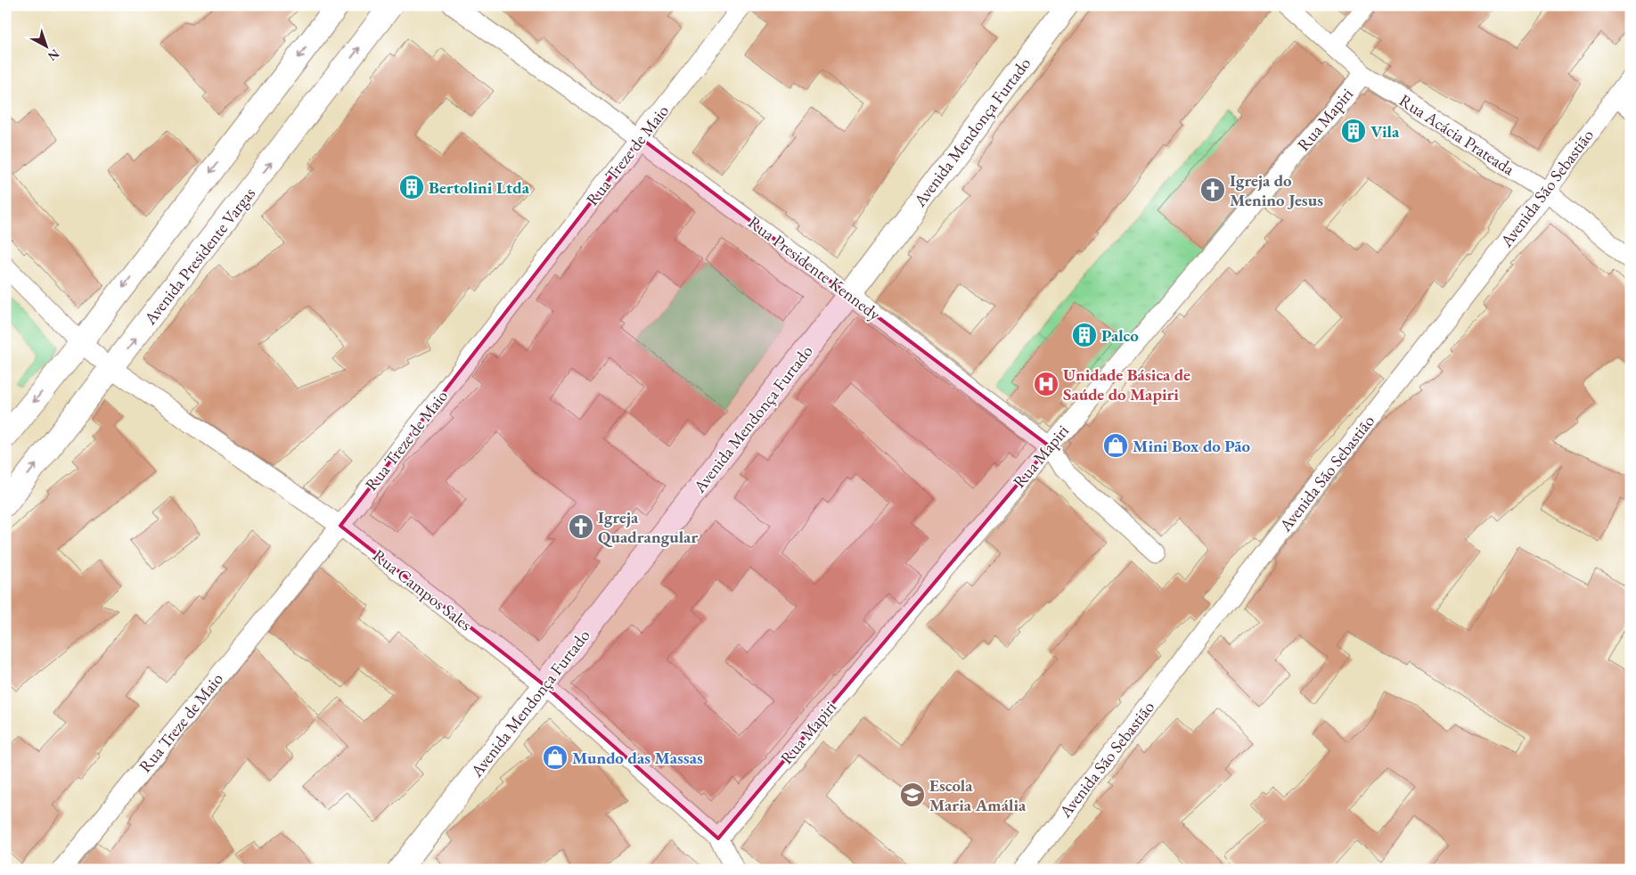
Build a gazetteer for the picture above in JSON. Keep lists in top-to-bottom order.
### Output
{
  "streets": {
    "street": [
      "Rua Mapiri",
      "Avenida Mendonça Furtado",
      "Rua Acácia Prateada",
      "Rua Treze de Maio",
      "Avenida São Sebastião",
      "Avenida Presidente Vargas",
      "Rua Presidente Kennedy",
      "Rua Campos Sales"
    ]
  },
  "crossings": [
    ["Rua Mapiri", "Rua Acácia Prateada"],
    ["Rua Mapiri", "Rua Presidente Kennedy"],
    ["Rua Mapiri", "Rua Campos Sales"],
    ["Avenida Mendonça Furtado", "Rua Presidente Kennedy"],
    ["Avenida Mendonça Furtado", "Rua Campos Sales"],
    ["Rua Acácia Prateada", "Avenida São Sebastião"],
    ["Rua Treze de Maio", "Rua Presidente Kennedy"],
    ["Rua Treze de Maio", "Rua Campos Sales"],
    ["Avenida Presidente Vargas", "Rua Campos Sales"]
  ],
  "places": {
    "building": ["Vila", "Bertolini Ltda", "Palco"],
    "church": ["Igreja do Menino Jesus", "Igreja Quadrangular"],
    "hospital": ["Unidade Básica de Saúde do Mapiri"],
    "shop": ["Mini Box do Pão", "Mundo das Massas"],
    "school or university": ["Escola Maria Amália"]
  },
  "north": "bottom right"
}
